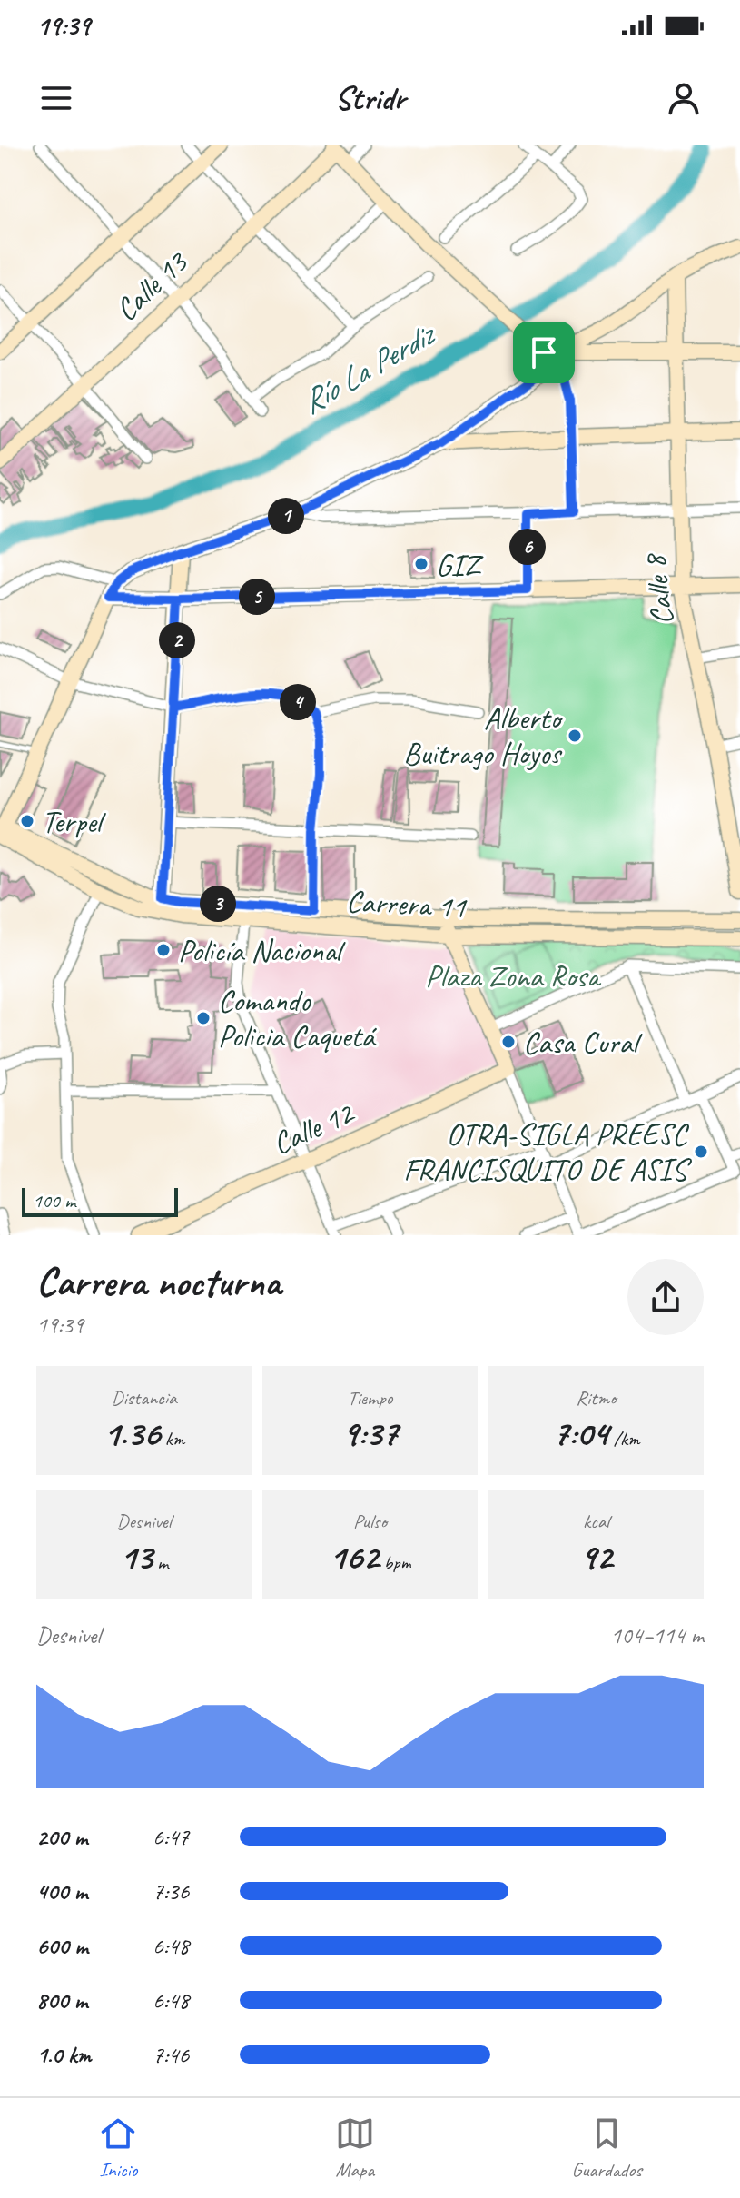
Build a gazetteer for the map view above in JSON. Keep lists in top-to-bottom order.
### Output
{
  "streets": {
    "street": [
      "Calle 13",
      "Calle 8",
      "Carrera 11",
      "Calle 12"
    ]
  },
  "water": ["Río La Perdiz"],
  "parks": ["Plaza Zona Rosa"],
  "places": [
    "GIZ",
    "Alberto Buitrago Hoyos",
    "Terpel",
    "Policía Nacional",
    "Comando Policia Caquetá",
    "Casa Cural",
    "OTRA-SIGLA PREESC FRANCISQUITO DE ASIS"
  ],
  "scale_bar": "100 m",
  "page": {
    "status": "19:39",
    "header": "Stridr",
    "pins": [
      "1",
      "6",
      "5",
      "2",
      "4",
      "3"
    ],
    "scale": "100 m",
    "heading": ["Carrera nocturna", "19:39"],
    "stats": [
      ["Distancia", "1.36 km"],
      ["Tiempo", "9:37"],
      ["Ritmo", "7:04 /km"],
      ["Desnivel", "13 m"],
      ["Pulso", "162 bpm"],
      ["kcal", "92"]
    ],
    "chart": ["Desnivel", "104–114 m"],
    "list": [
      {
        "name": "200 m",
        "note": "6:47"
      },
      {
        "name": "400 m",
        "note": "7:36"
      },
      {
        "name": "600 m",
        "note": "6:48"
      },
      {
        "name": "800 m",
        "note": "6:48"
      },
      {
        "name": "1.0 km",
        "note": "7:46"
      }
    ],
    "tabs": ["Inicio", "Mapa", "Guardados"]
  }
}
